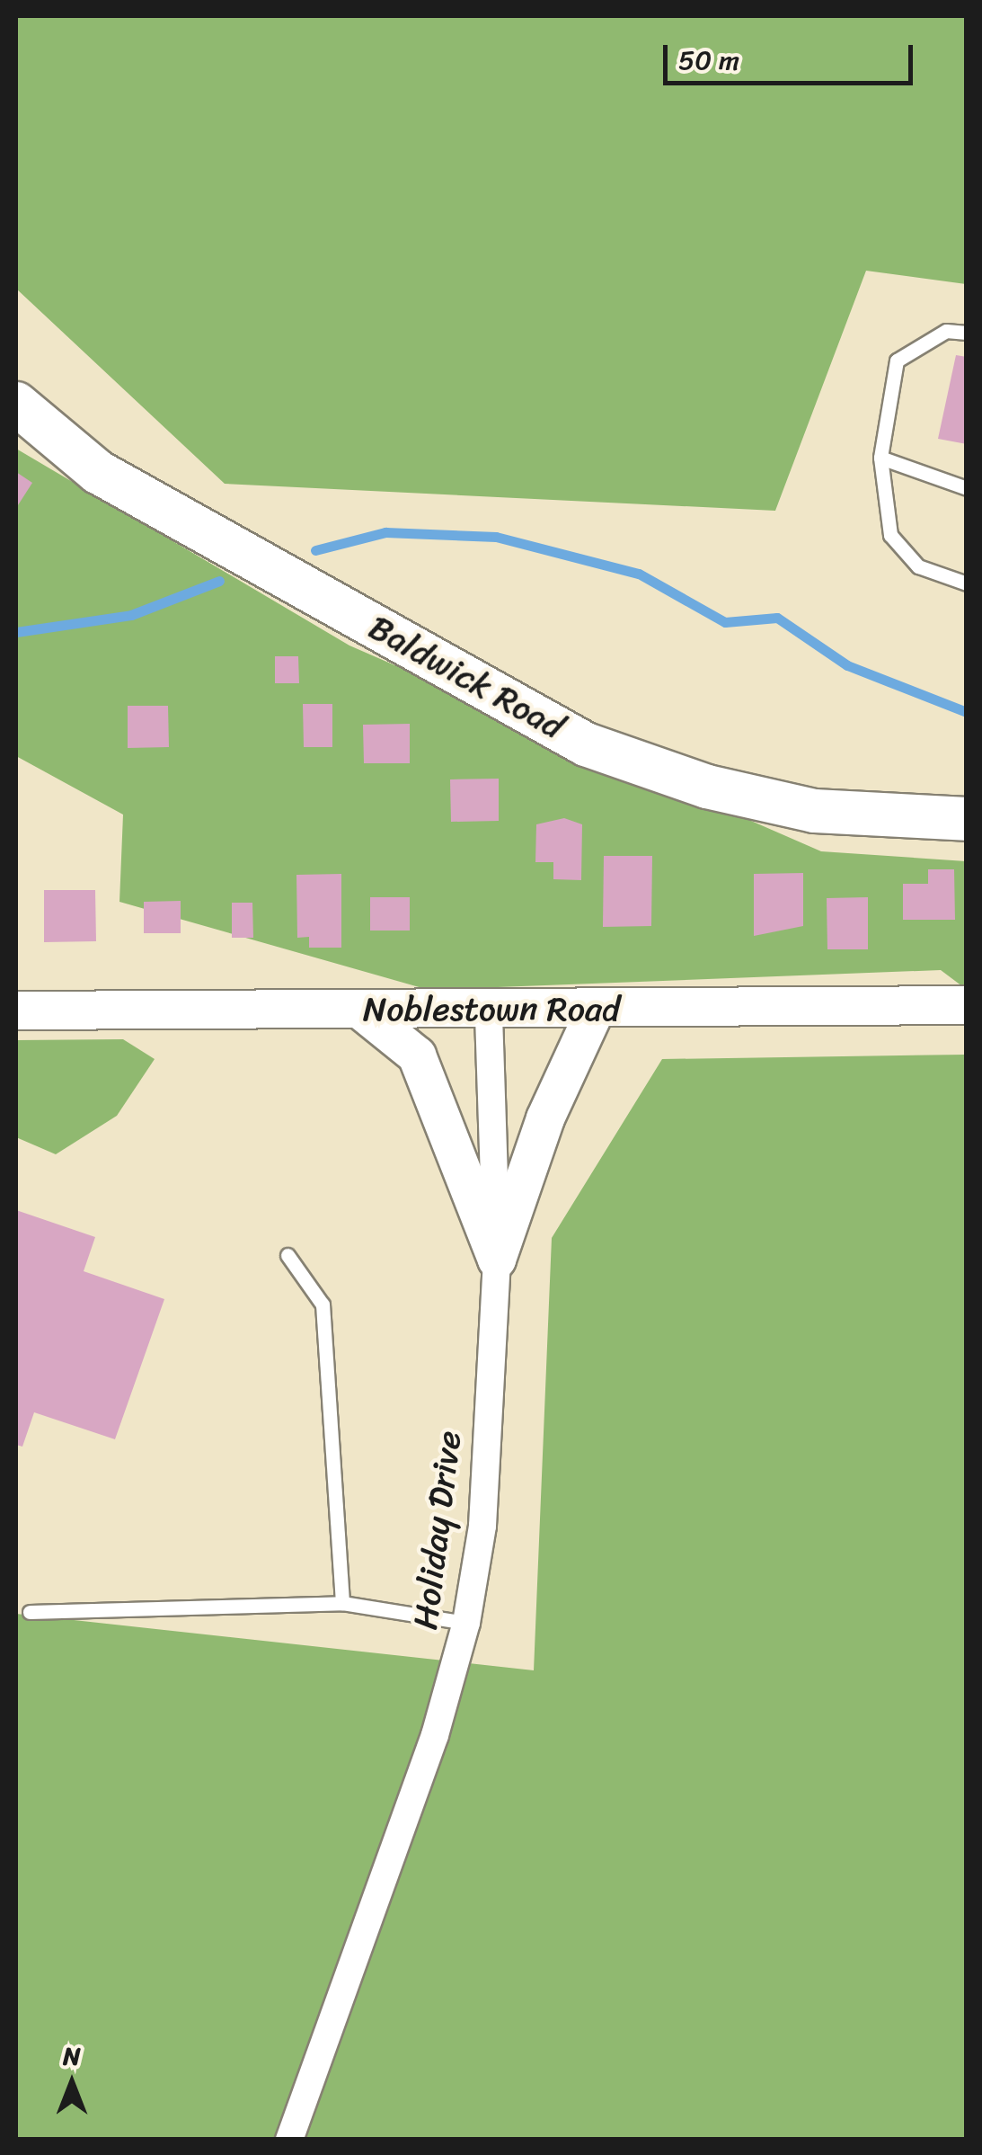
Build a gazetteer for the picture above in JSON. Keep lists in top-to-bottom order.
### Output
{
  "streets": {
    "main road": ["Baldwick Road", "Noblestown Road"],
    "street": ["Holiday Drive"]
  },
  "crossings": [
    ["Noblestown Road", "Holiday Drive"]
  ],
  "scale_bar": "50 m",
  "north": "top"
}
